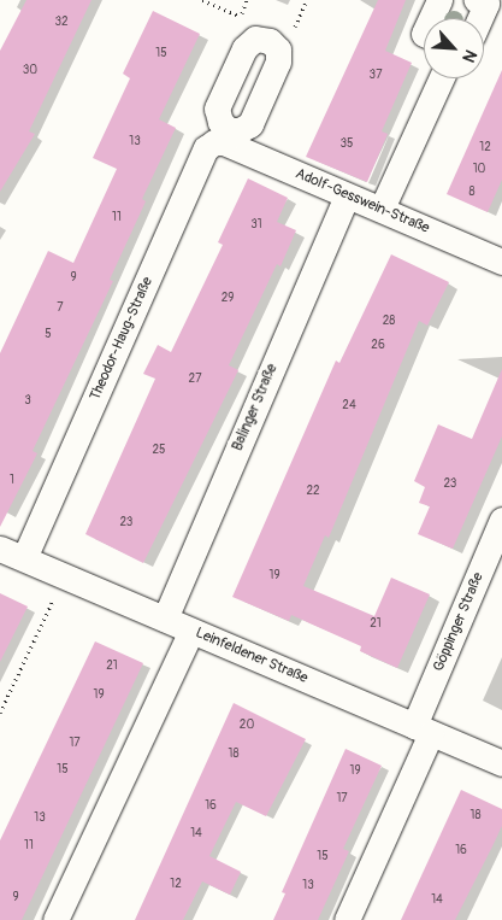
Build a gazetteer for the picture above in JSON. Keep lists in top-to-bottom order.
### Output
{
  "streets": {
    "street": [
      "Adolf-Gesswein-Straße",
      "Theodor-Haug-Straße",
      "Balinger Straße",
      "Göppinger Straße",
      "Leinfeldener Straße"
    ]
  },
  "crossings": [
    ["Adolf-Gesswein-Straße", "Theodor-Haug-Straße"],
    ["Adolf-Gesswein-Straße", "Balinger Straße"],
    ["Theodor-Haug-Straße", "Leinfeldener Straße"],
    ["Balinger Straße", "Leinfeldener Straße"],
    ["Göppinger Straße", "Leinfeldener Straße"]
  ],
  "house_numbers": [
    "32",
    "15",
    "30",
    "37",
    "13",
    "35",
    "12",
    "10",
    "8",
    "11",
    "31",
    "9",
    "29",
    "7",
    "28",
    "5",
    "26",
    "27",
    "3",
    "24",
    "25",
    "1",
    "23",
    "22",
    "23",
    "19",
    "21",
    "21",
    "19",
    "20",
    "17",
    "18",
    "15",
    "19",
    "17",
    "16",
    "18",
    "13",
    "14",
    "11",
    "16",
    "15",
    "12",
    "13",
    "9",
    "14"
  ],
  "north": "bottom right"
}
